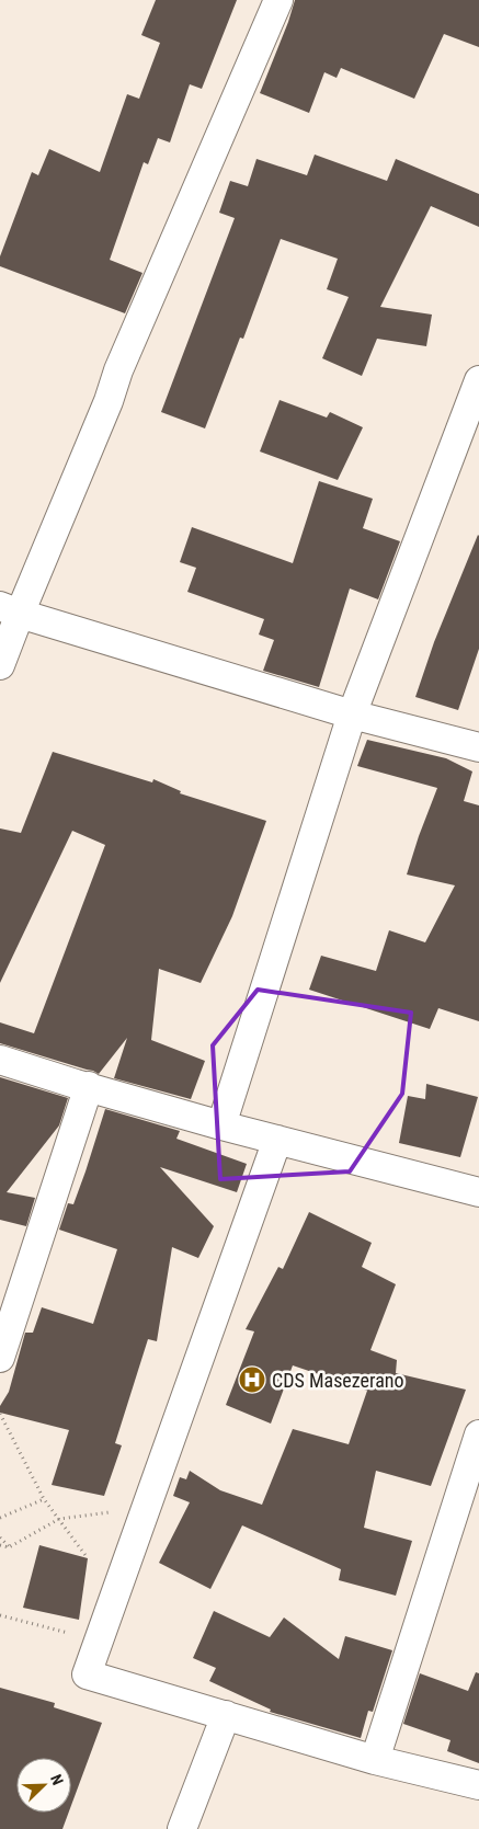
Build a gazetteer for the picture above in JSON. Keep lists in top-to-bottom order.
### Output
{
  "places": {
    "hospital": ["CDS Masezerano"]
  },
  "north": "top right"
}
